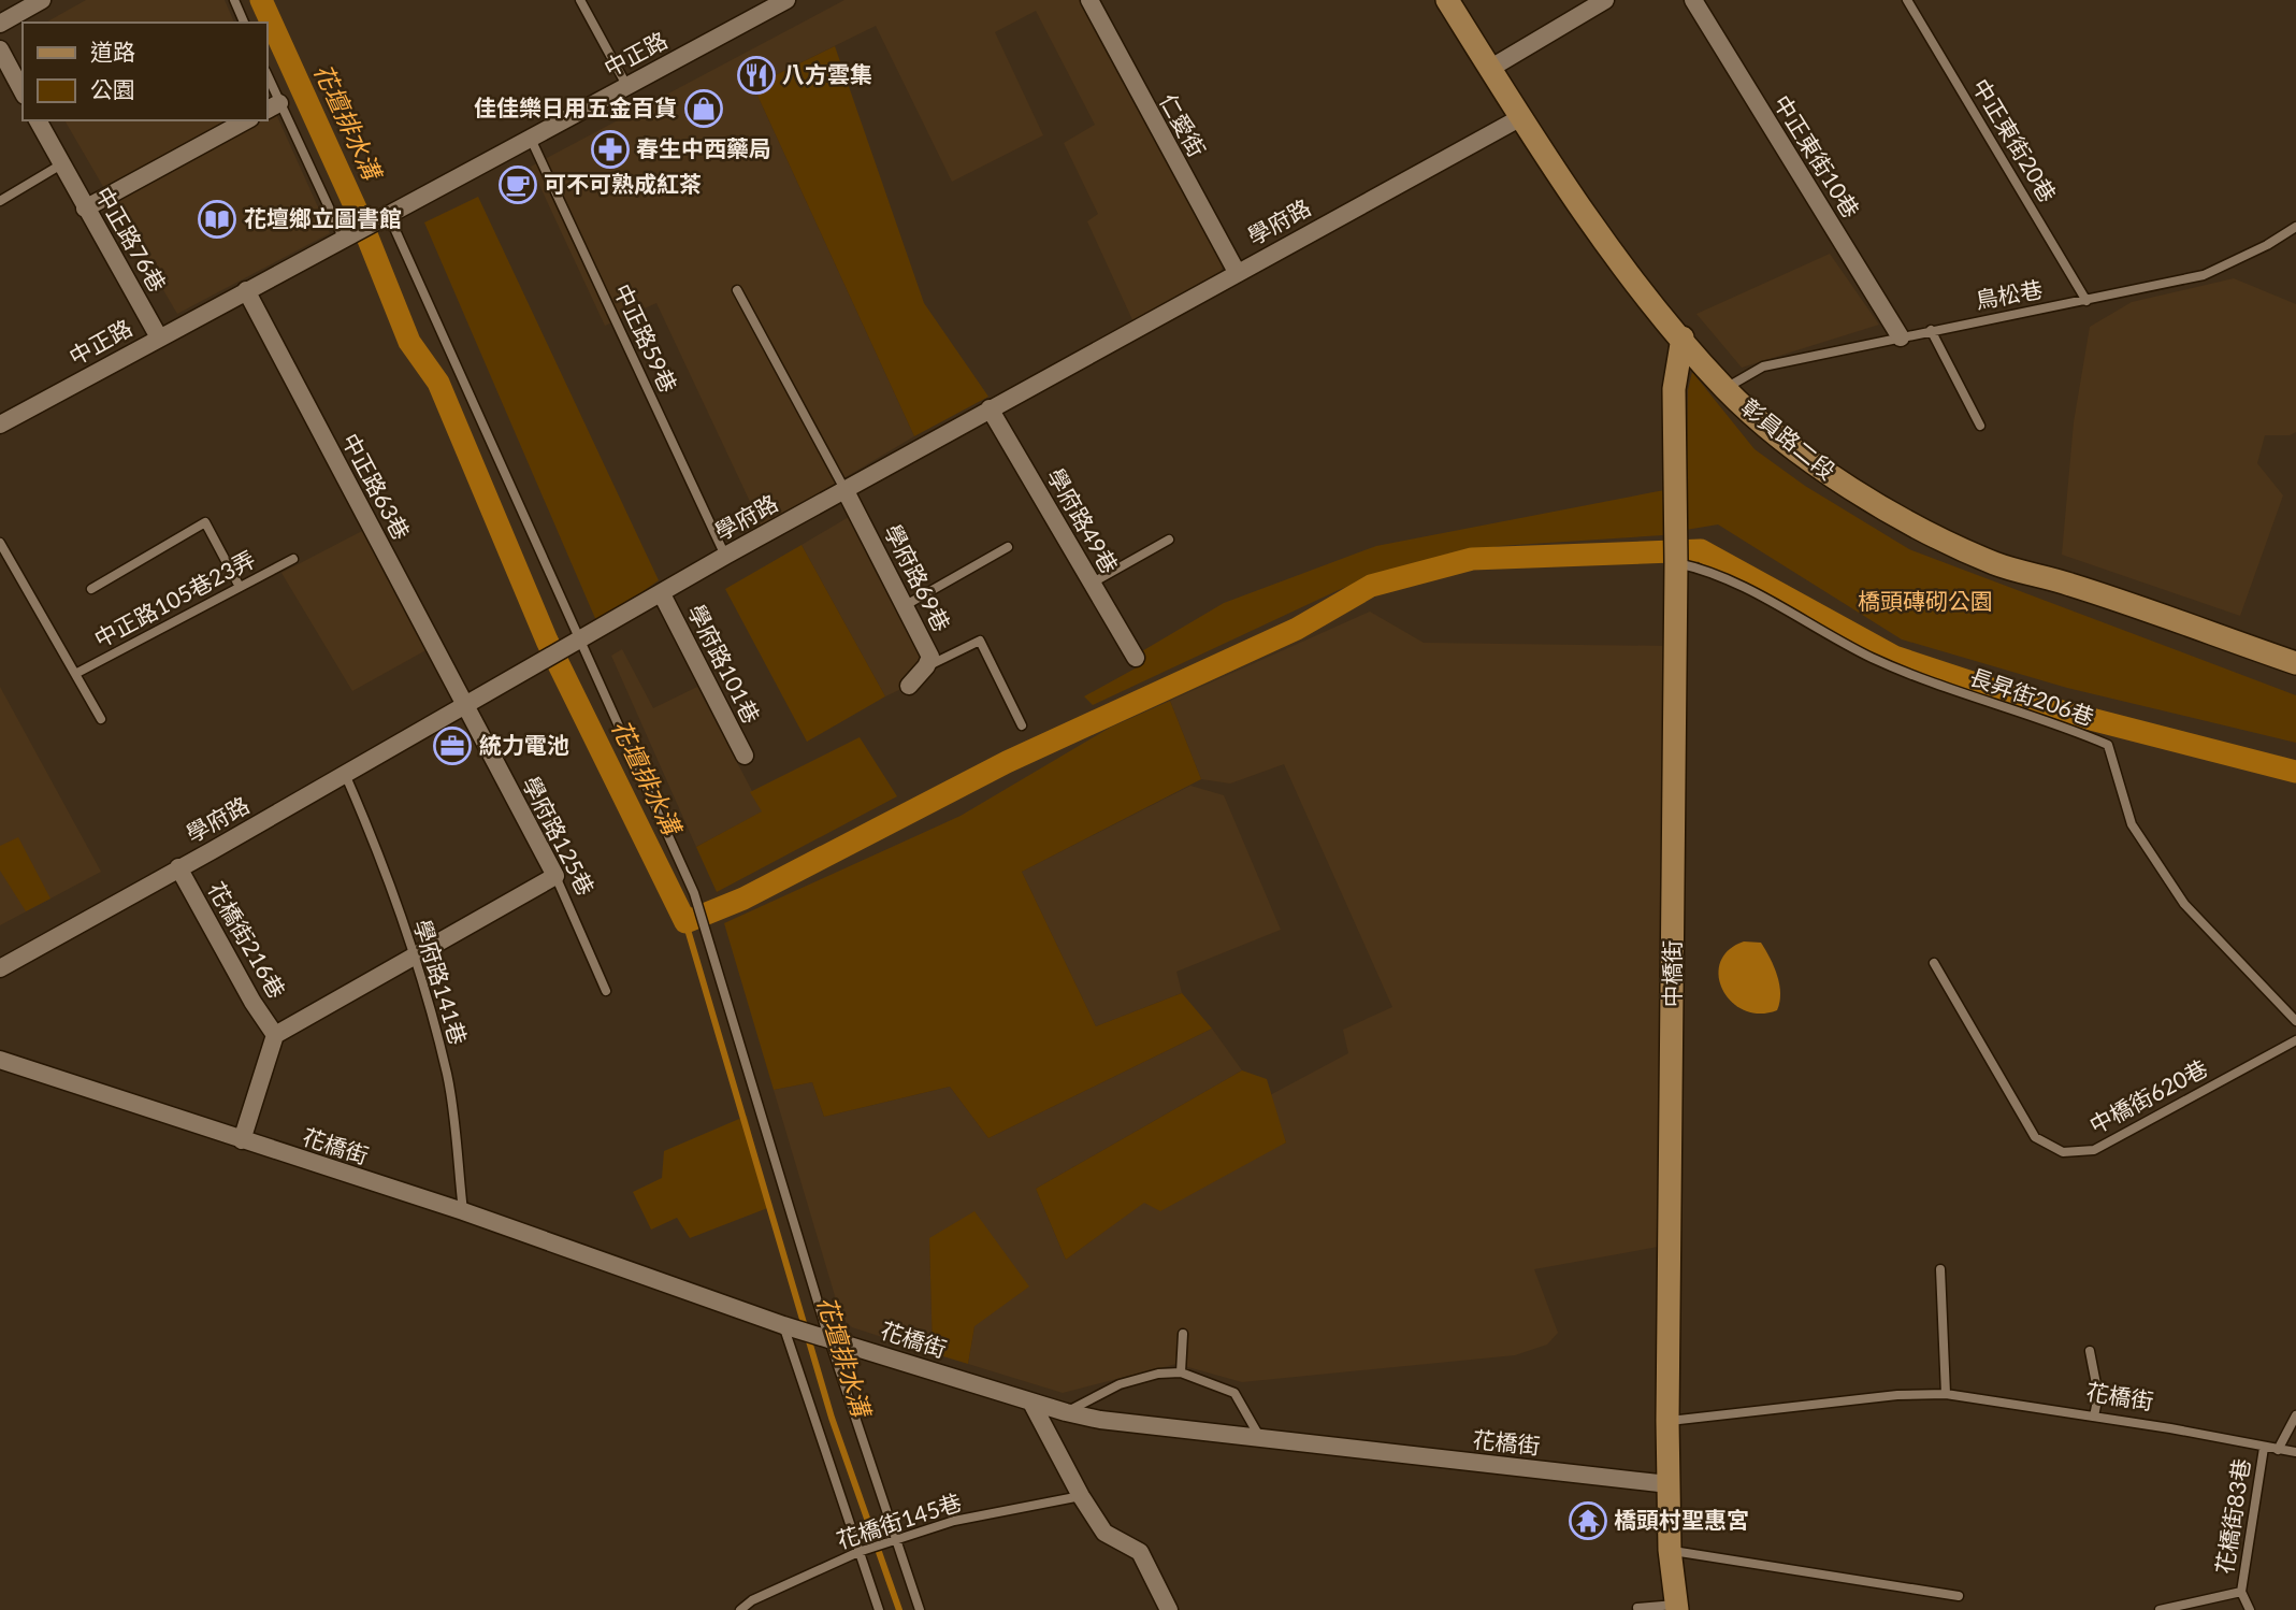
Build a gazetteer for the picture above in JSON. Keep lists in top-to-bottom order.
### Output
{
  "streets": {
    "street": [
      "中正路",
      "仁愛街",
      "中正東街10巷",
      "學府路",
      "中正路76巷",
      "彰員路二段",
      "中正路63巷",
      "學府路49巷",
      "學府路69巷",
      "學府路101巷",
      "學府路125巷",
      "花橋街216巷",
      "中橋街",
      "花橋街"
    ],
    "lane": [
      "中正東街20巷",
      "鳥松巷",
      "中正路59巷",
      "中正路105巷23弄",
      "長昇街206巷",
      "學府路141巷",
      "中橋街620巷",
      "花橋街83巷",
      "花橋街145巷"
    ]
  },
  "crossings": [
    ["中正路", "中正路76巷"],
    ["中正路", "中正路59巷"],
    ["中正路", "中正路63巷"],
    ["仁愛街", "學府路"],
    ["中正東街20巷", "鳥松巷"],
    ["中正東街10巷", "鳥松巷"],
    ["學府路", "中正路59巷"],
    ["學府路", "彰員路二段"],
    ["學府路", "中正路63巷"],
    ["學府路", "學府路49巷"],
    ["學府路", "學府路69巷"],
    ["學府路", "學府路101巷"],
    ["學府路", "學府路125巷"],
    ["學府路", "花橋街216巷"],
    ["學府路", "學府路141巷"],
    ["鳥松巷", "彰員路二段"],
    ["彰員路二段", "中橋街"],
    ["中正路63巷", "學府路125巷"],
    ["長昇街206巷", "中橋街"],
    ["中橋街", "花橋街"],
    ["學府路141巷", "花橋街"],
    ["花橋街", "花橋街83巷"]
  ],
  "water": ["花壇排水溝"],
  "parks": ["橋頭磚砌公園"],
  "places": {
    "restaurant": ["八方雲集"],
    "shop": ["佳佳樂日用五金百貨"],
    "pharmacy": ["春生中西藥局"],
    "cafe": ["可不可熟成紅茶"],
    "library": ["花壇鄉立圖書館"],
    "office": ["統力電池"],
    "temple": ["橋頭村聖惠宮"]
  },
  "legend": ["道路", "公園"]
}
